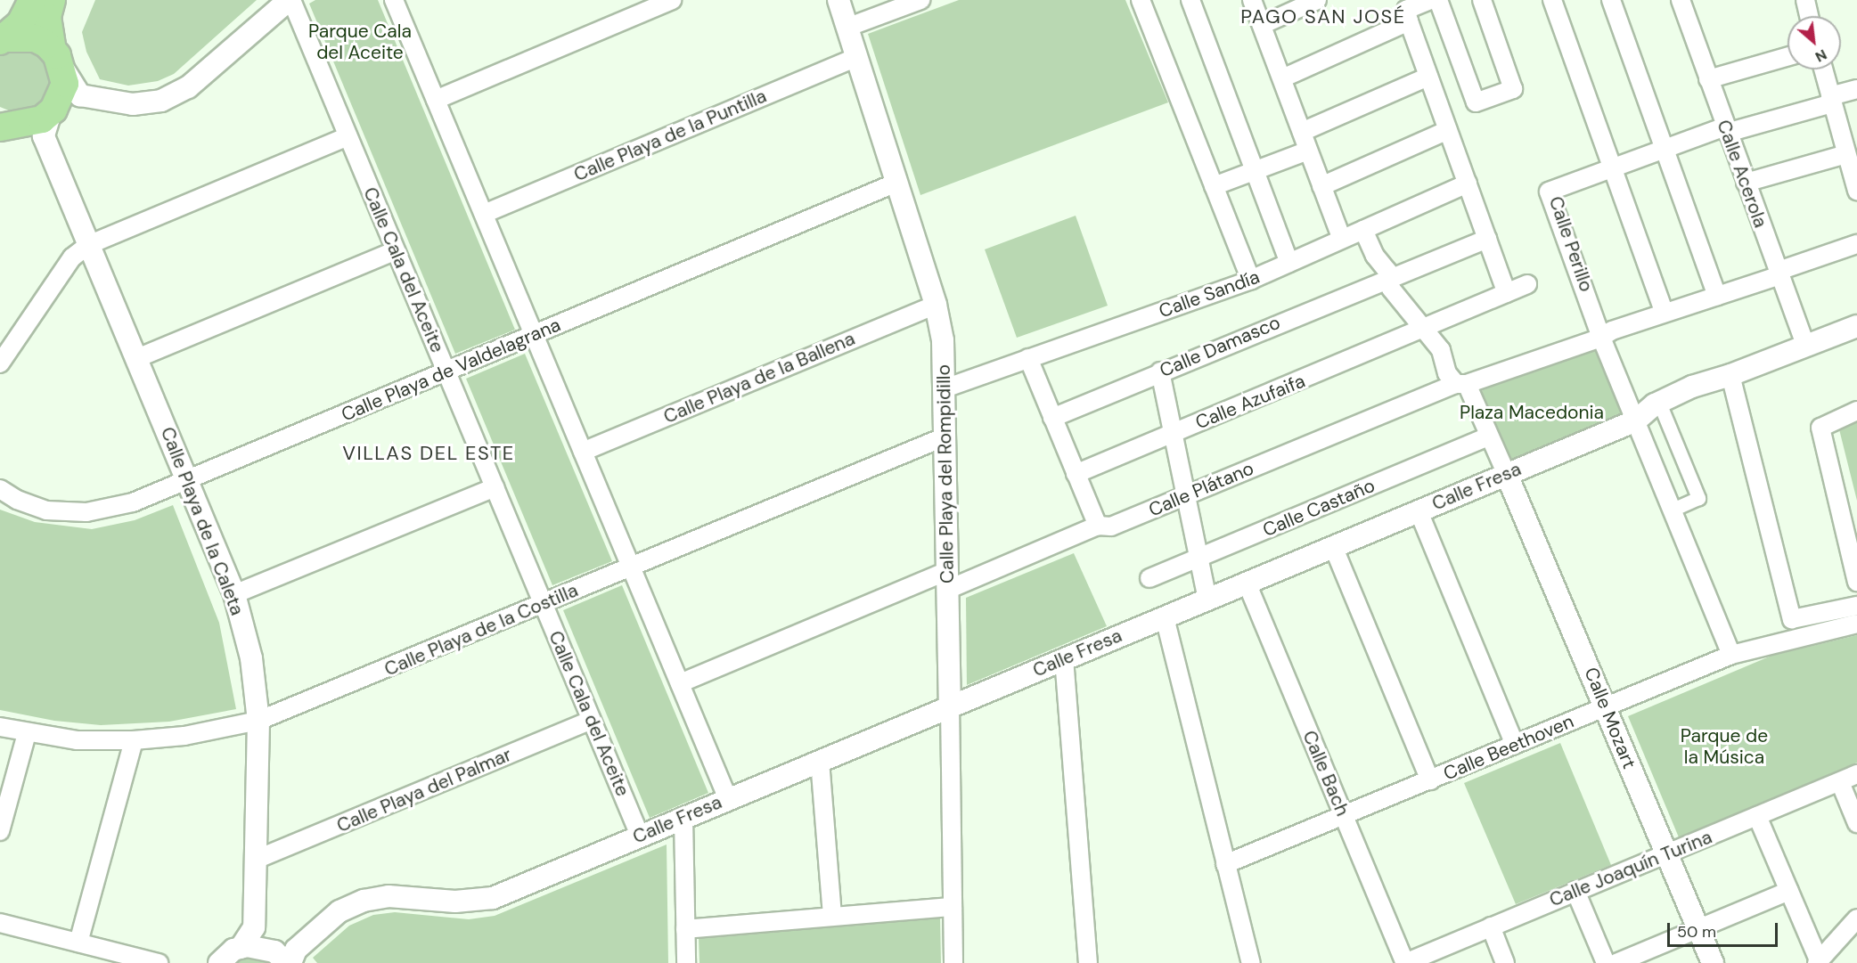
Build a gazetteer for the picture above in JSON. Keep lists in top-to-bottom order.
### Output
{
  "streets": {
    "street": [
      "Calle Playa de la Puntilla",
      "Calle Acerola",
      "Calle Perillo",
      "Calle Cala del Aceite",
      "Calle Sandía",
      "Calle Damasco",
      "Calle Playa de Valdelagrana",
      "Calle Playa de la Ballena",
      "Calle Azufaifa",
      "Calle Playa del Rompidillo",
      "Calle Fresa",
      "Calle Plátano",
      "Calle Castaño",
      "Calle Playa de la Caleta",
      "Calle Playa de la Costilla",
      "Calle Mozart",
      "Calle Beethoven",
      "Calle Bach",
      "Calle Playa del Palmar",
      "Calle Joaquín Turina"
    ]
  },
  "crossings": [
    ["Calle Playa de la Puntilla", "Calle Playa del Rompidillo"],
    ["Calle Acerola", "Calle Perillo"],
    ["Calle Acerola", "Calle Fresa"],
    ["Calle Cala del Aceite", "Calle Playa de Valdelagrana"],
    ["Calle Cala del Aceite", "Calle Fresa"],
    ["Calle Cala del Aceite", "Calle Playa de la Costilla"],
    ["Calle Cala del Aceite", "Calle Playa del Palmar"],
    ["Calle Sandía", "Calle Playa del Rompidillo"],
    ["Calle Playa de Valdelagrana", "Calle Playa del Rompidillo"],
    ["Calle Playa de Valdelagrana", "Calle Playa de la Caleta"],
    ["Calle Playa de la Ballena", "Calle Playa del Rompidillo"],
    ["Calle Playa del Rompidillo", "Calle Fresa"],
    ["Calle Playa del Rompidillo", "Calle Plátano"],
    ["Calle Playa del Rompidillo", "Calle Playa de la Costilla"],
    ["Calle Fresa", "Calle Mozart"],
    ["Calle Fresa", "Calle Bach"],
    ["Calle Playa de la Caleta", "Calle Playa de la Costilla"],
    ["Calle Playa de la Caleta", "Calle Playa del Palmar"],
    ["Calle Mozart", "Calle Beethoven"],
    ["Calle Mozart", "Calle Joaquín Turina"],
    ["Calle Beethoven", "Calle Bach"],
    ["Calle Bach", "Calle Joaquín Turina"]
  ],
  "districts": ["PAGO SAN JOSÉ", "VILLAS DEL ESTE"],
  "parks": ["Parque Cala del Aceite", "Plaza Macedonia", "Parque de la Música"],
  "scale_bar": "50 m",
  "north": "bottom right"
}
